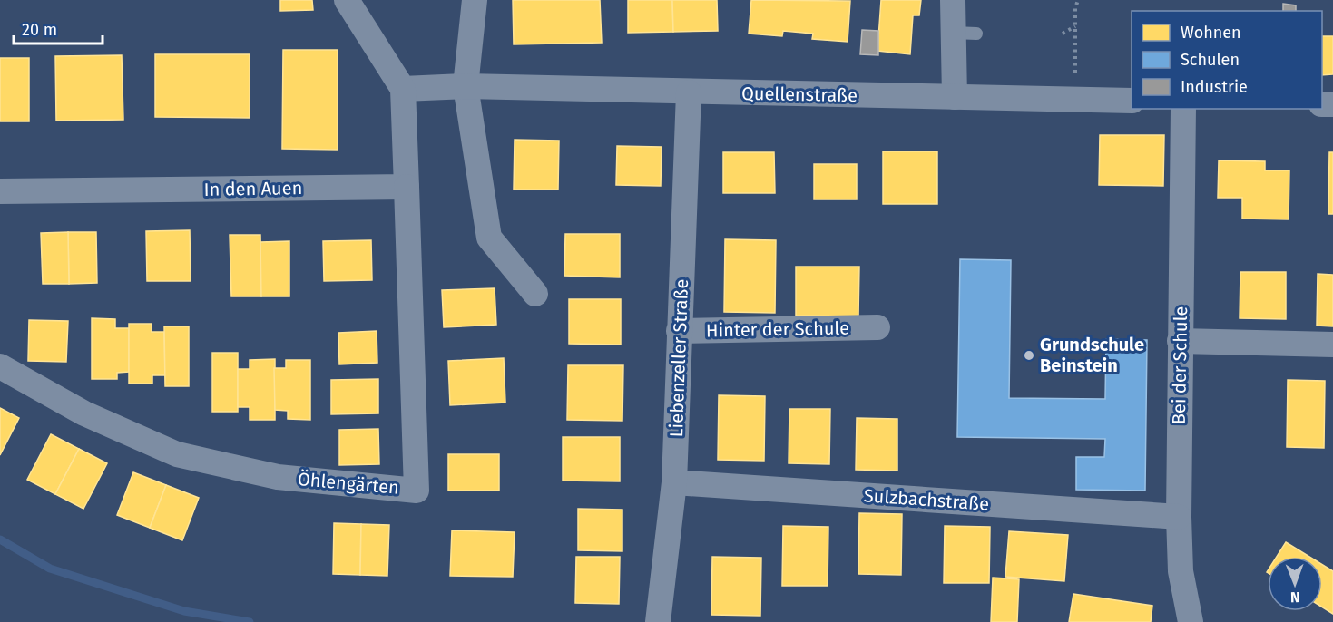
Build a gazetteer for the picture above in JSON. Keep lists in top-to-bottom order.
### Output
{
  "streets": {
    "street": [
      "Quellenstraße",
      "In den Auen",
      "Hinter der Schule",
      "Liebenzeller Straße",
      "Bei der Schule",
      "Öhlengärten",
      "Sulzbachstraße"
    ]
  },
  "crossings": [
    ["Quellenstraße", "Liebenzeller Straße"],
    ["In den Auen", "Öhlengärten"],
    ["Hinter der Schule", "Liebenzeller Straße"],
    ["Liebenzeller Straße", "Sulzbachstraße"],
    ["Bei der Schule", "Sulzbachstraße"]
  ],
  "places": ["Grundschule Beinstein"],
  "legend": ["Wohnen", "Schulen", "Industrie"],
  "scale_bar": "20 m",
  "north": "bottom"
}
